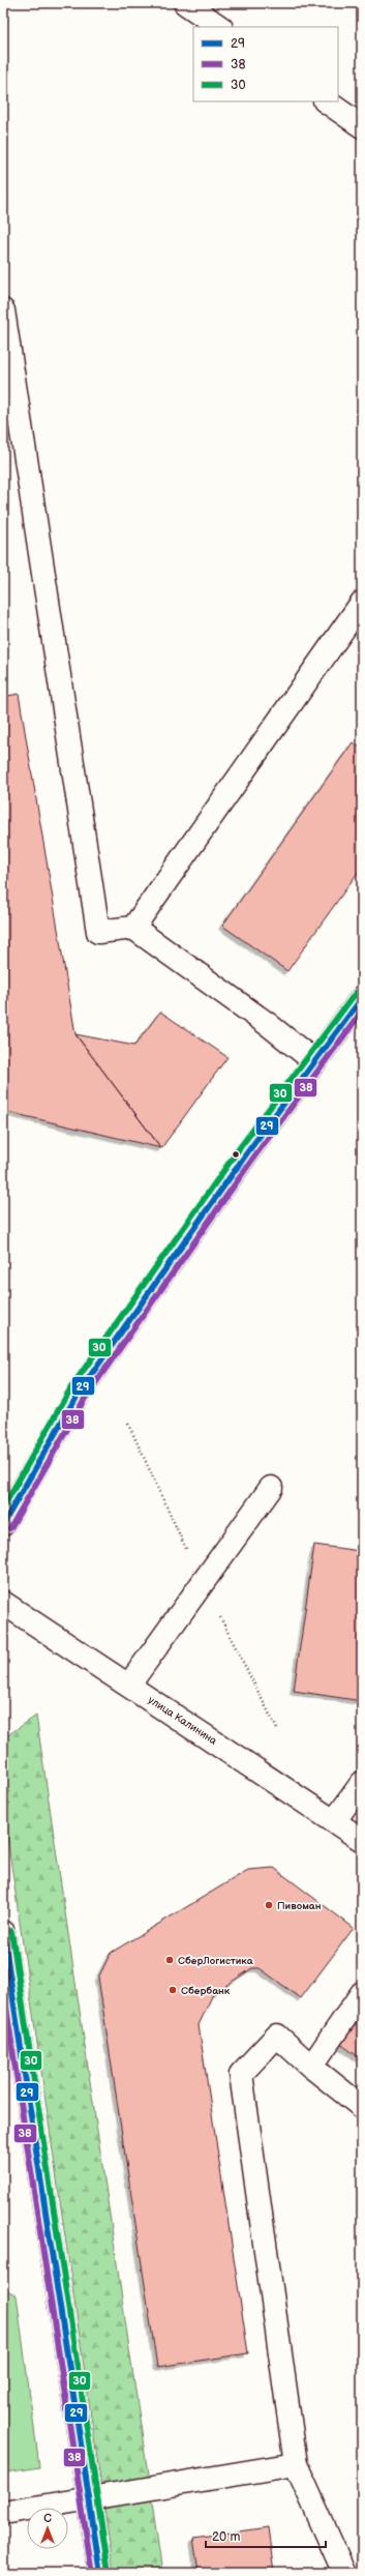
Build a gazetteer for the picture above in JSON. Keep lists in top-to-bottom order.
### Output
{
  "streets": {
    "street": ["улица Калинина"]
  },
  "places": ["Пивоман", "СберЛогистика", "Сбербанк"],
  "lines": ["transit line 30", "transit line 29", "transit line 38"],
  "legend": ["29", "38", "30"],
  "scale_bar": "20 m",
  "north": "top"
}
